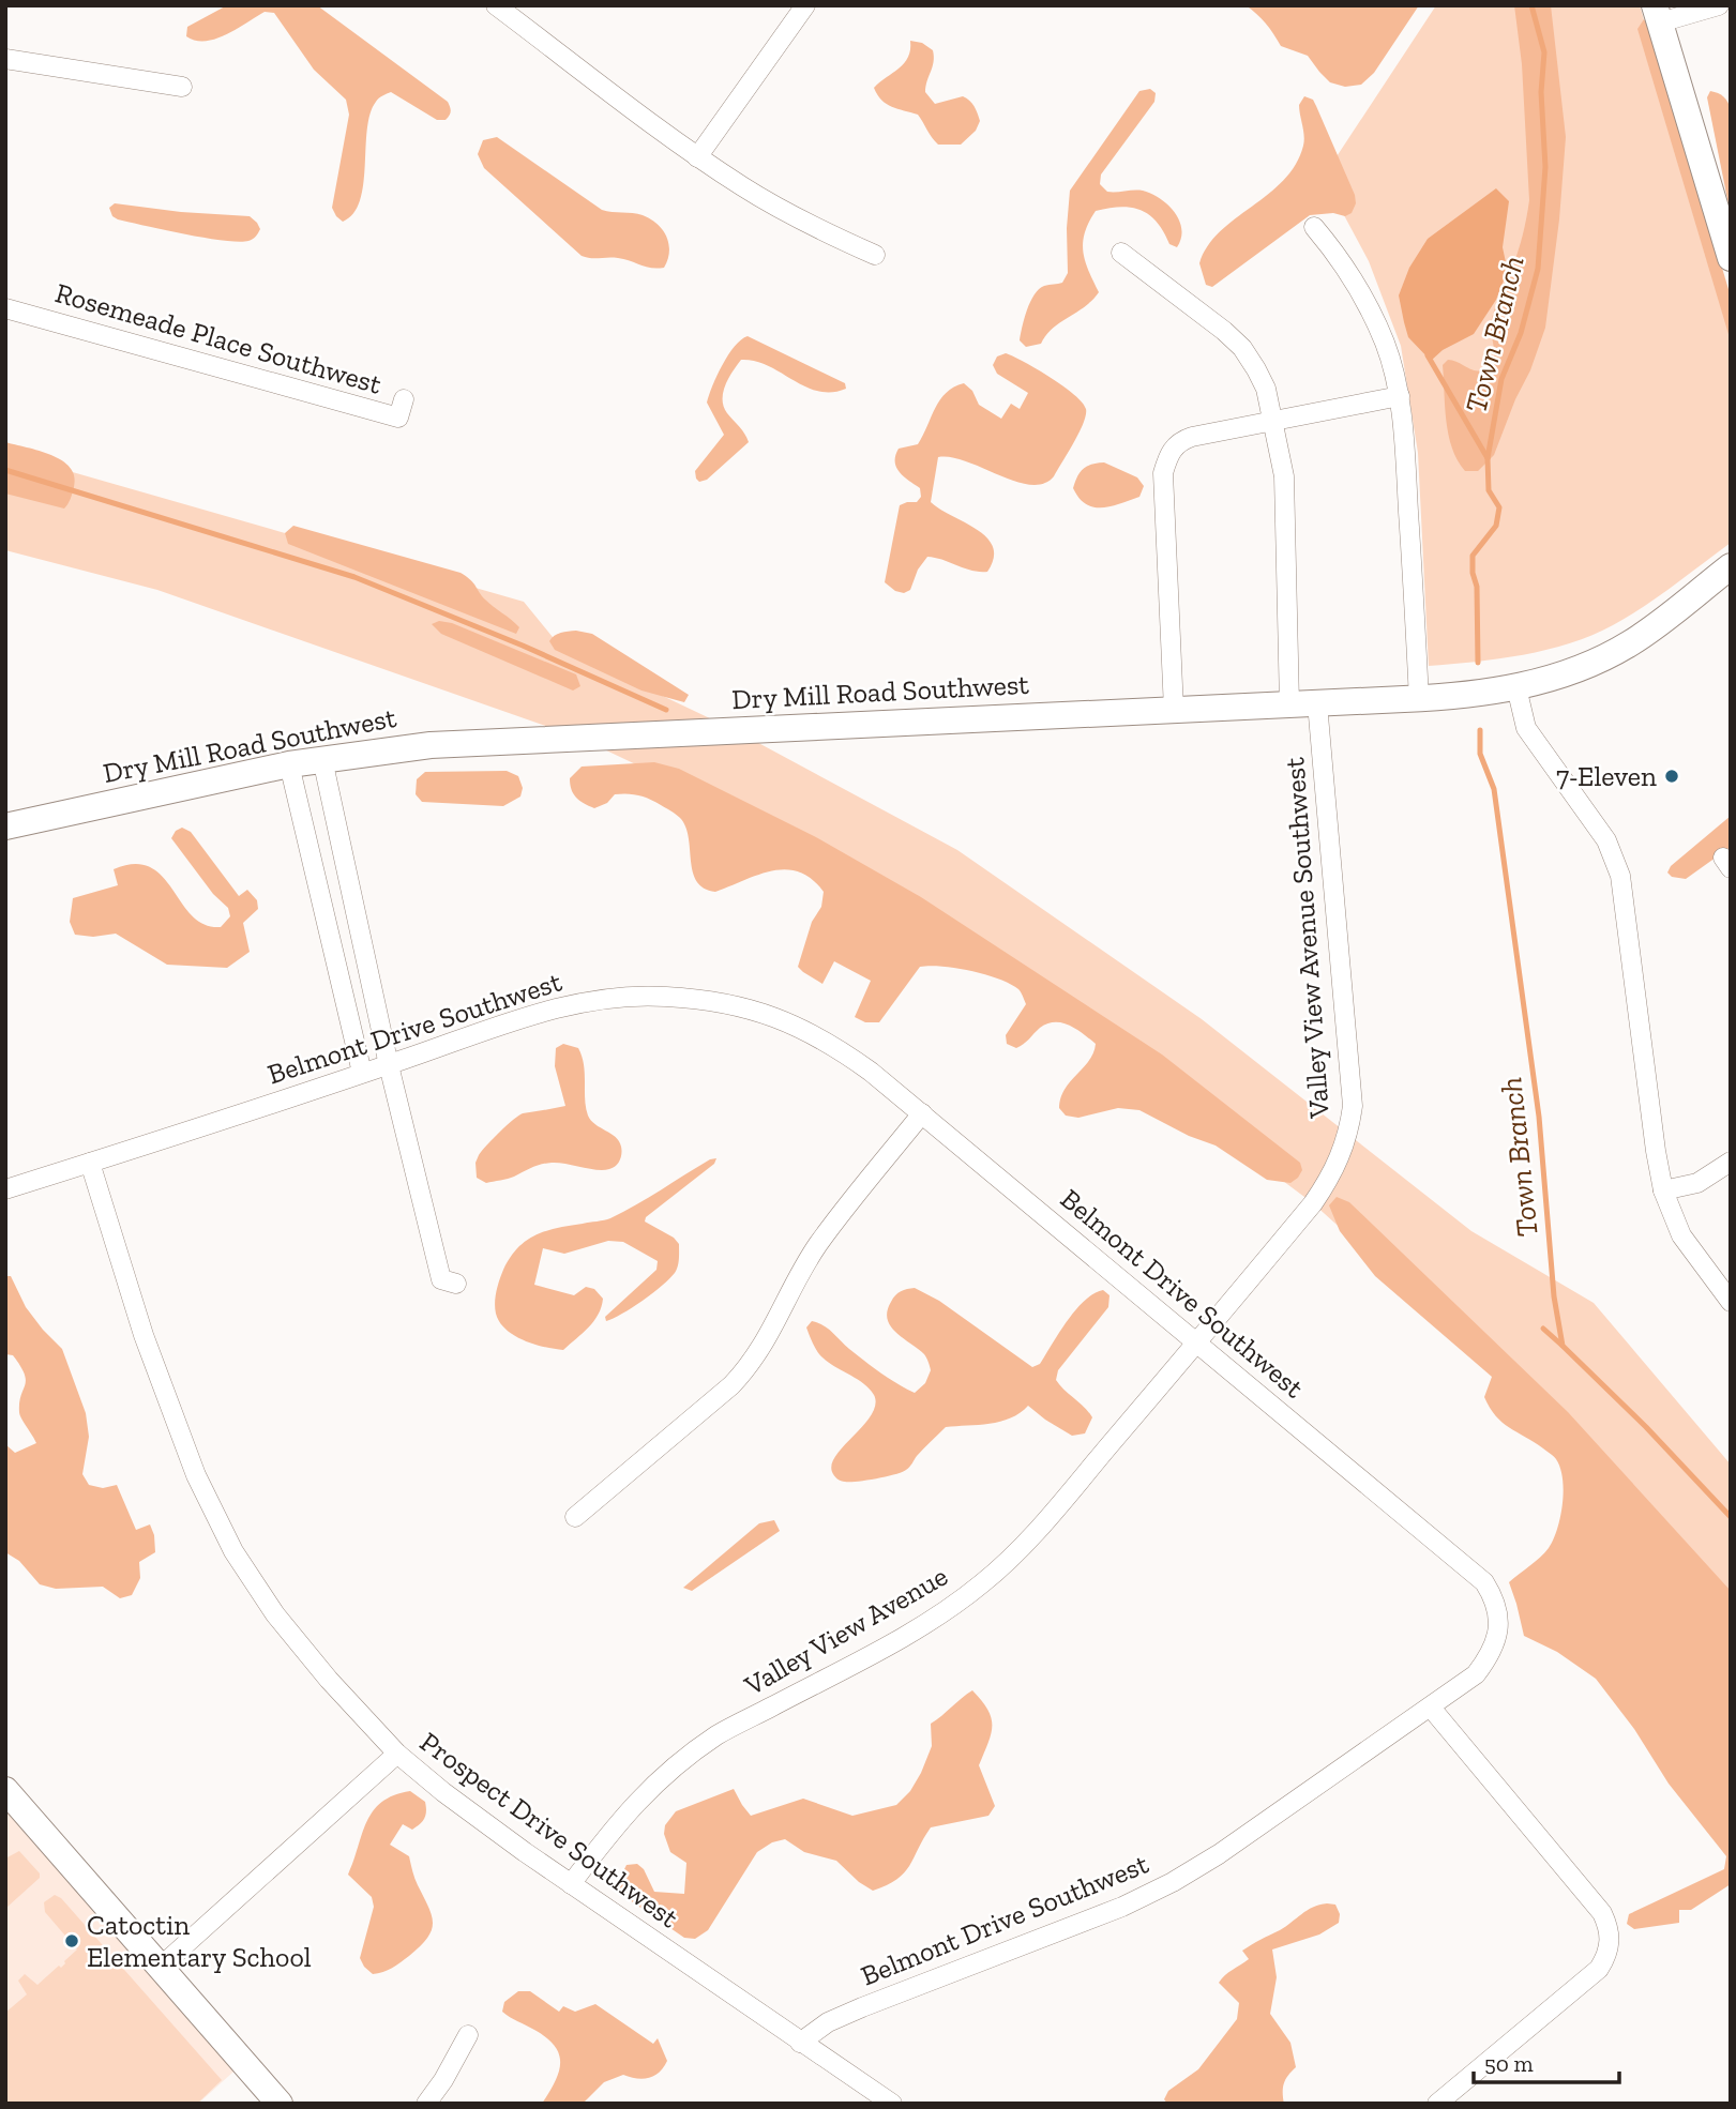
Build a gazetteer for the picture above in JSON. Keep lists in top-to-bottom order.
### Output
{
  "streets": {
    "street": [
      "Rosemeade Place Southwest",
      "Dry Mill Road Southwest",
      "Valley View Avenue Southwest",
      "Belmont Drive Southwest",
      "Valley View Avenue",
      "Prospect Drive Southwest"
    ]
  },
  "crossings": [
    ["Dry Mill Road Southwest", "Valley View Avenue Southwest"],
    ["Valley View Avenue Southwest", "Belmont Drive Southwest"],
    ["Valley View Avenue Southwest", "Valley View Avenue"],
    ["Belmont Drive Southwest", "Valley View Avenue"],
    ["Belmont Drive Southwest", "Prospect Drive Southwest"],
    ["Valley View Avenue", "Prospect Drive Southwest"]
  ],
  "water": ["Town Branch"],
  "places": ["7-Eleven", "Catoctin Elementary School"],
  "scale_bar": "50 m"
}
